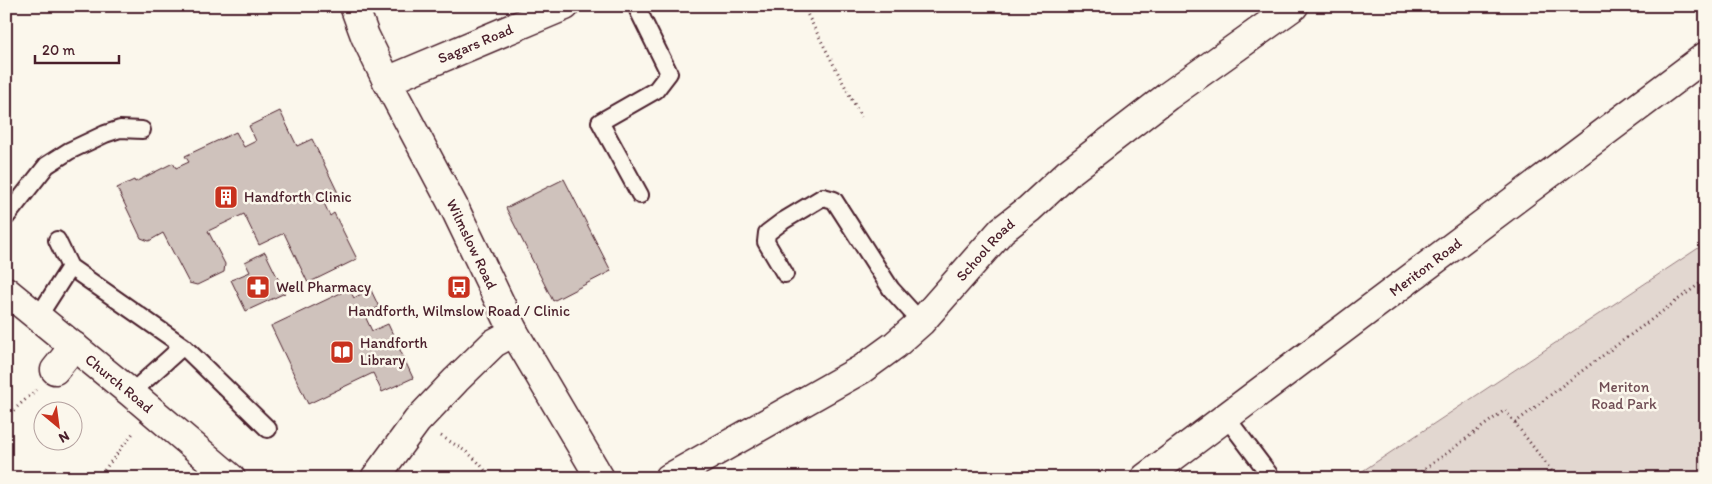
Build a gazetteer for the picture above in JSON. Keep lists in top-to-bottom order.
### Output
{
  "streets": {
    "street": [
      "Sagars Road",
      "Wilmslow Road",
      "School Road",
      "Meriton Road",
      "Church Road"
    ]
  },
  "crossings": [
    ["Sagars Road", "Wilmslow Road"]
  ],
  "parks": ["Meriton Road Park"],
  "places": {
    "building": ["Handforth Clinic"],
    "pharmacy": ["Well Pharmacy"],
    "bus stop": ["Handforth, Wilmslow Road / Clinic"],
    "library": ["Handforth Library"]
  },
  "scale_bar": "20 m",
  "north": "bottom right"
}
